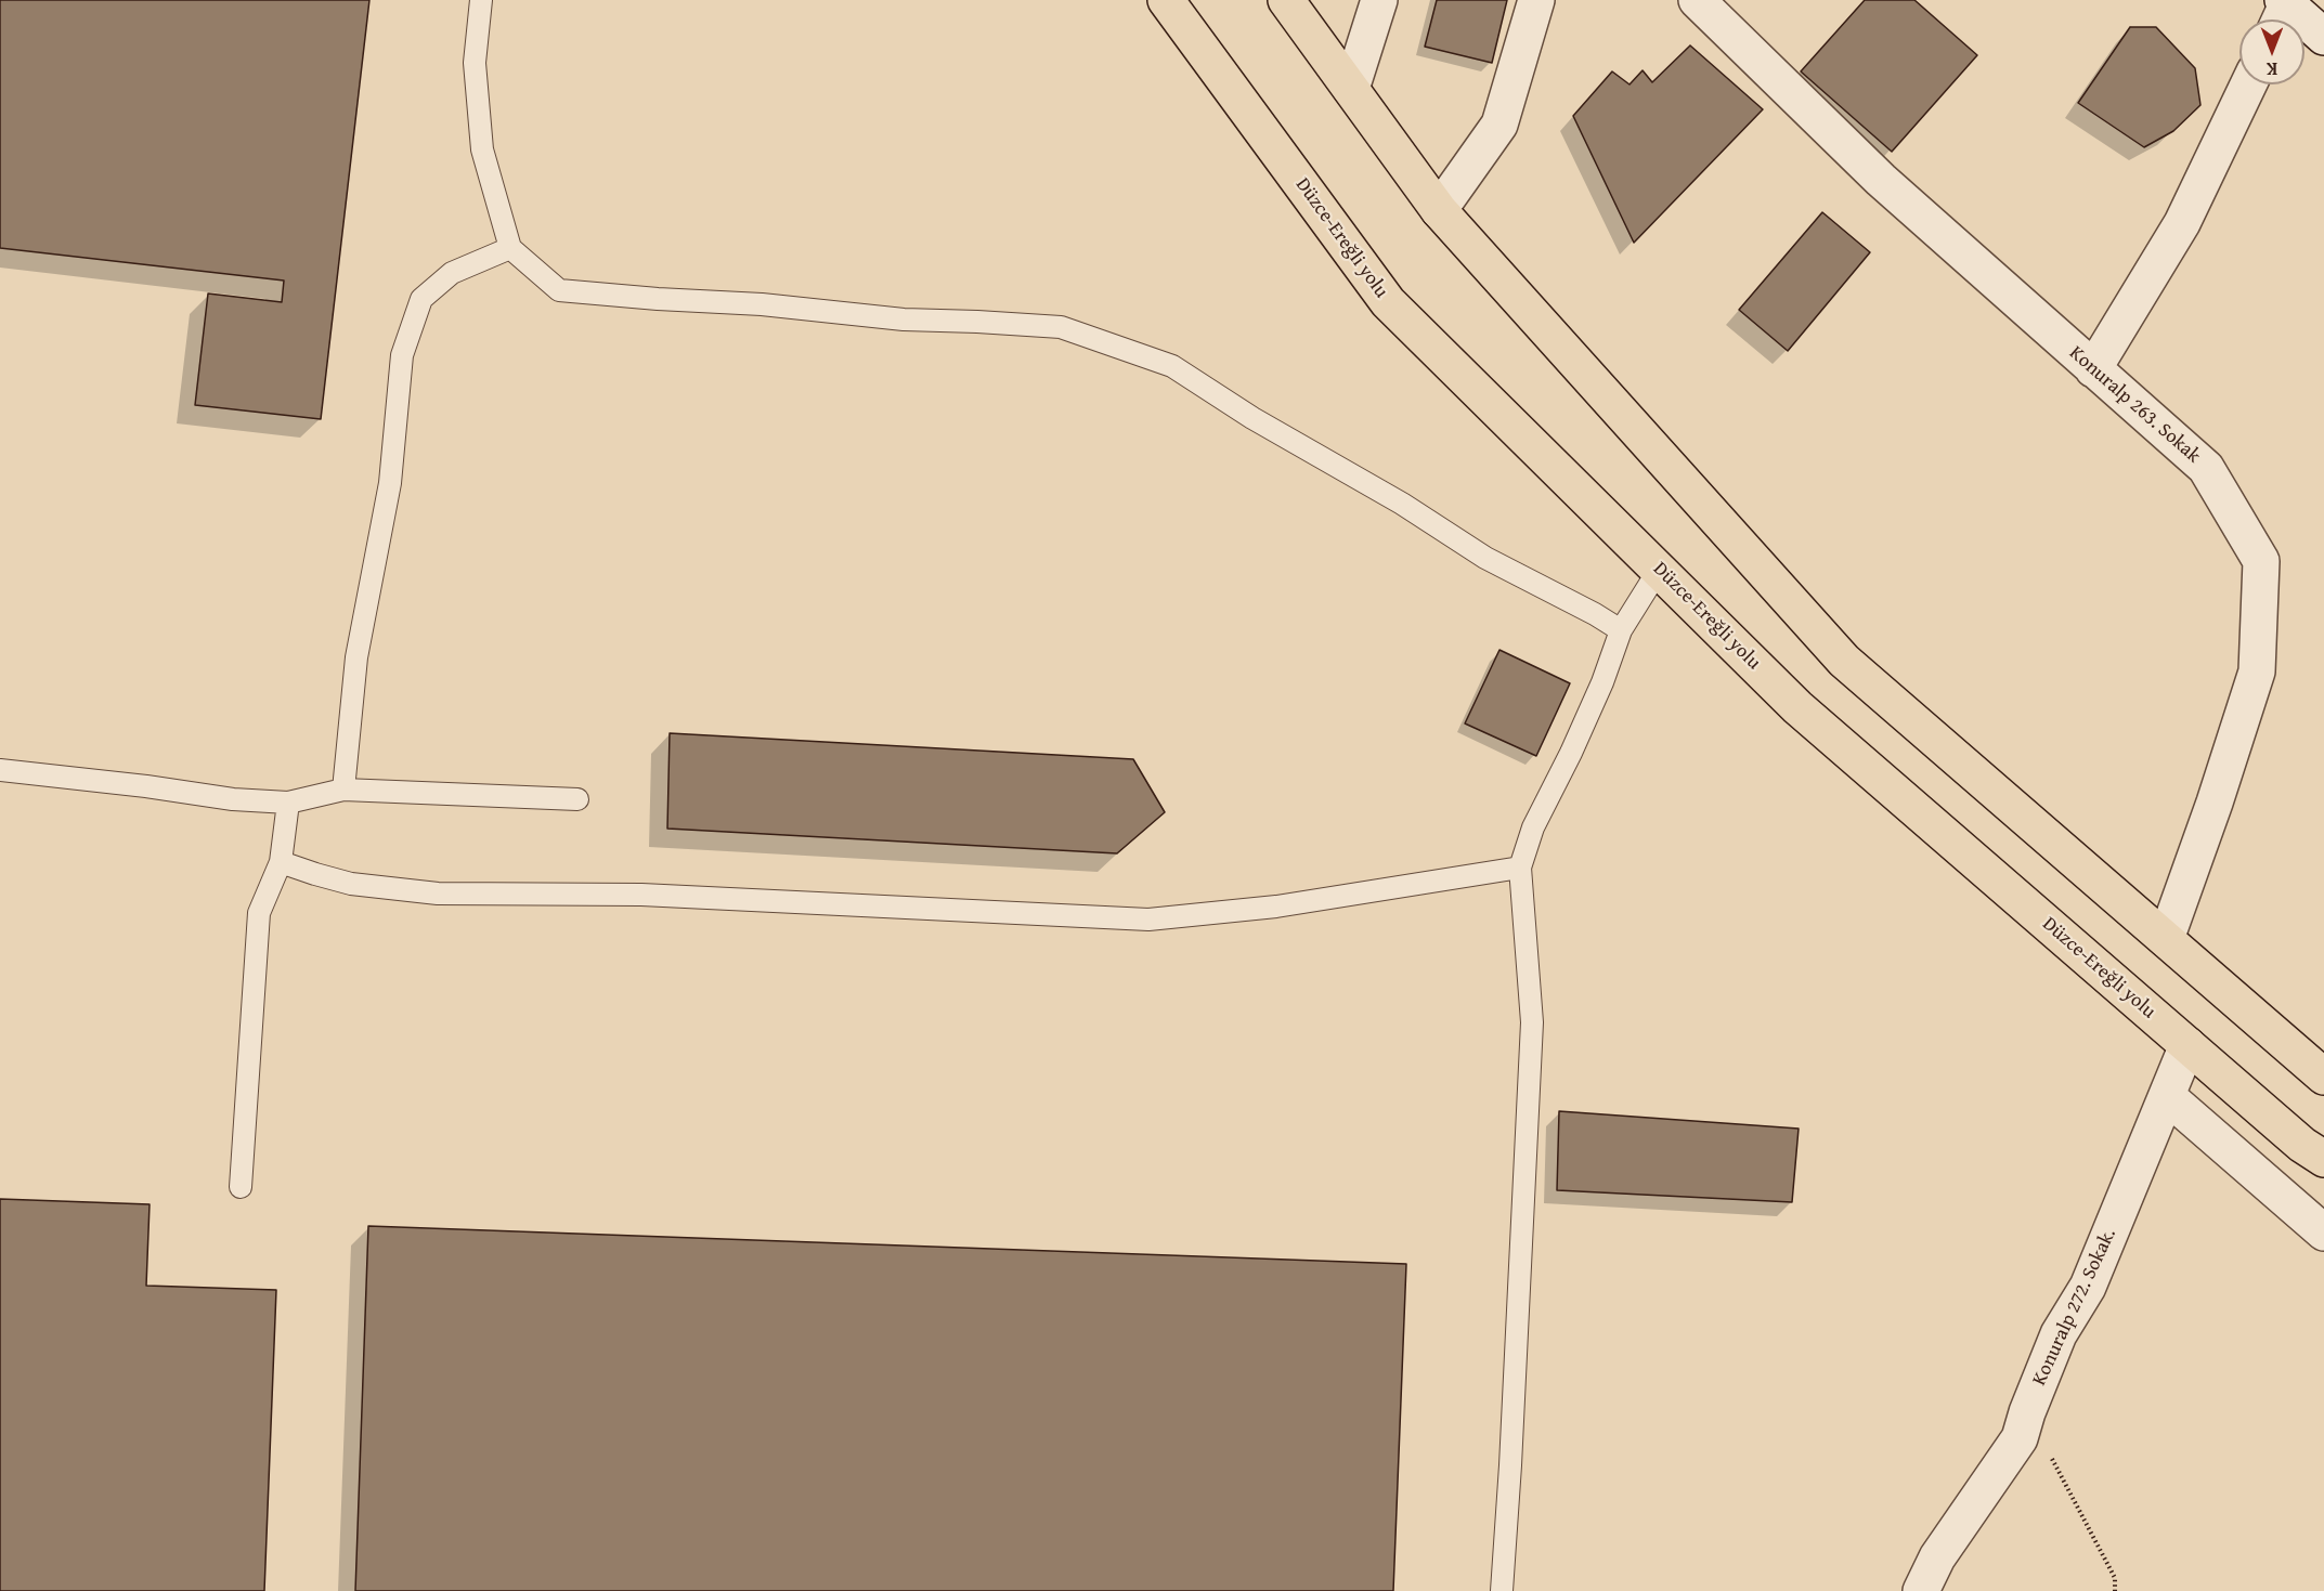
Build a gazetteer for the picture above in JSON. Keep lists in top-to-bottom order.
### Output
{
  "streets": {
    "highway": ["Düzce-Ereğli yolu"],
    "street": ["Konuralp 263. Sokak", "Konuralp 272. Sokak."]
  },
  "crossings": [
    ["Düzce-Ereğli yolu", "Konuralp 272. Sokak."]
  ],
  "north": "bottom"
}
